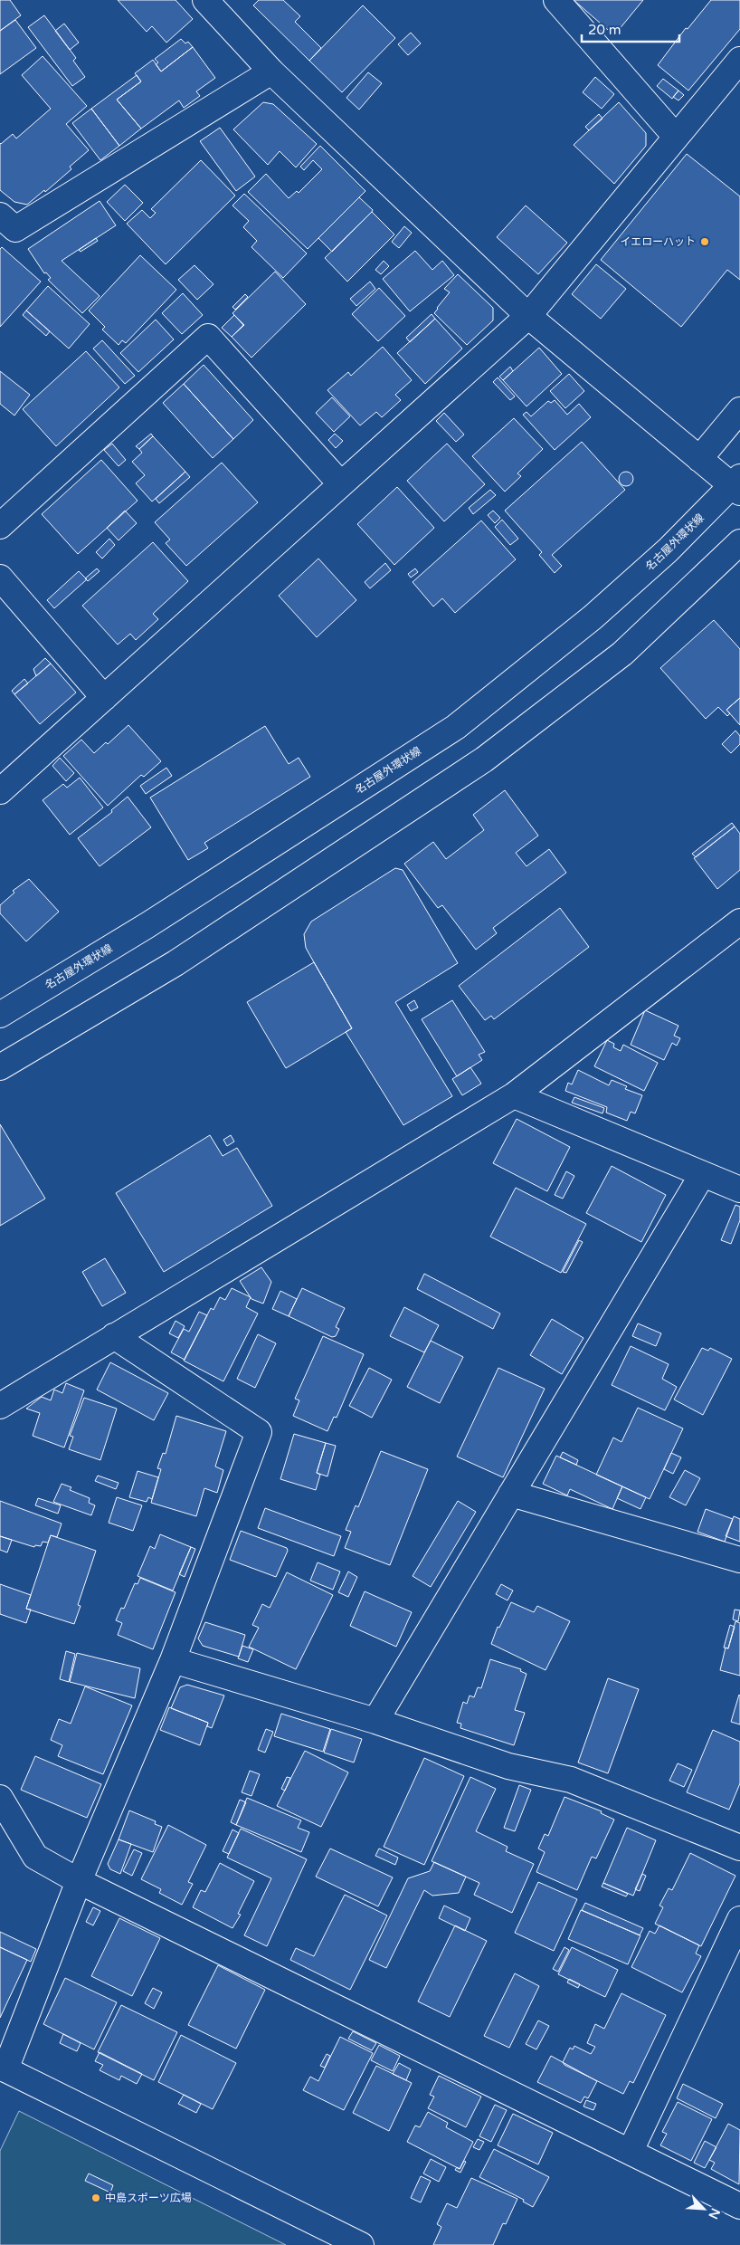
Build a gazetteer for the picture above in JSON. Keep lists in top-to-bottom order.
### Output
{
  "streets": {
    "street": ["名古屋外環状線"]
  },
  "places": ["イエローハット", "中島スポーツ広場"],
  "scale_bar": "20 m",
  "north": "bottom right"
}
